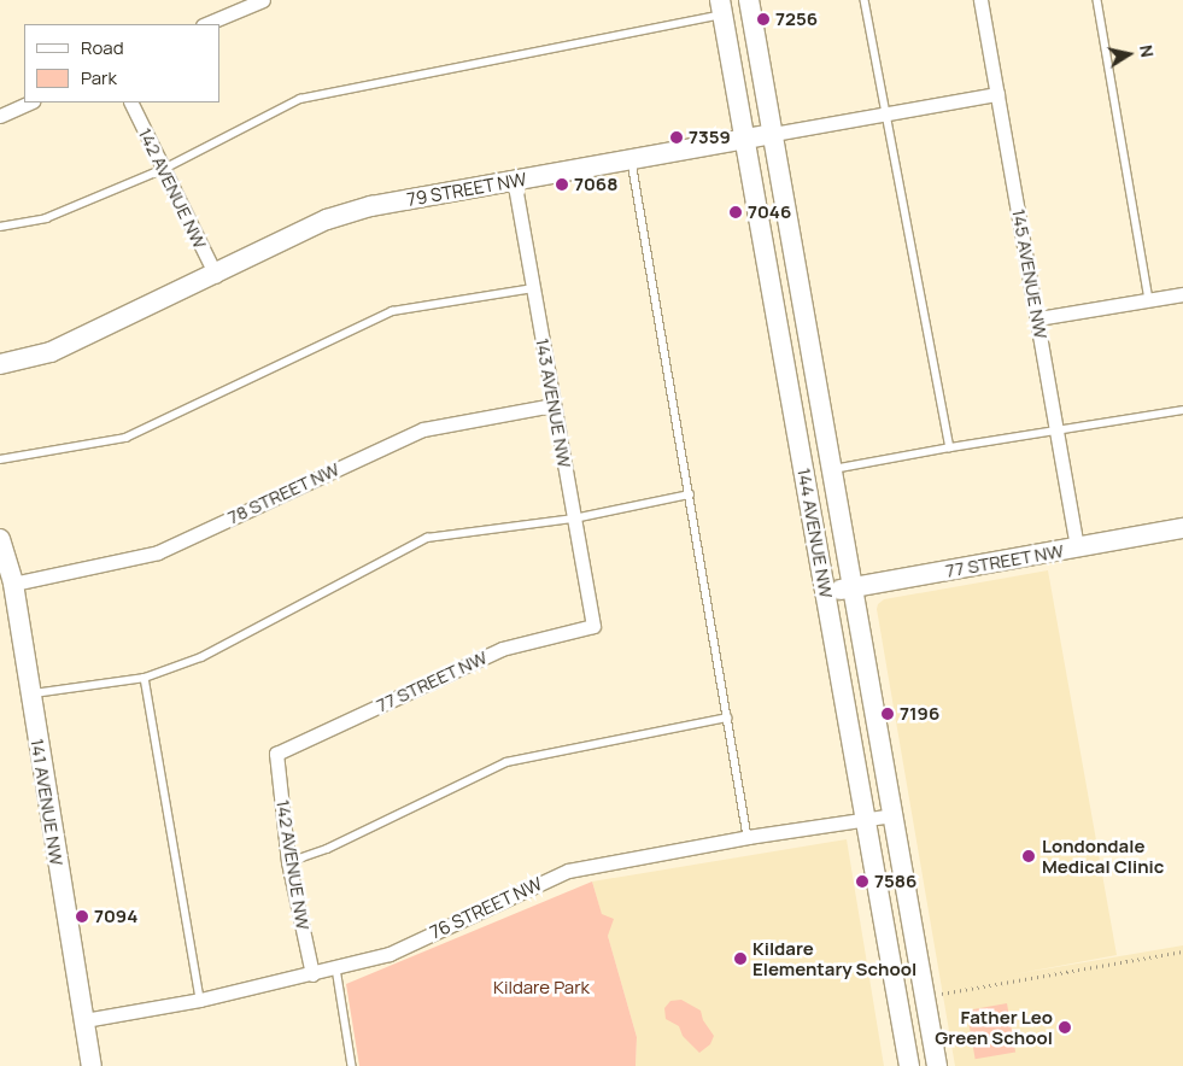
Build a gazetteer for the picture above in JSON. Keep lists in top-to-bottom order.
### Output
{
  "streets": {
    "street": [
      "142 AVENUE NW",
      "79 STREET NW",
      "145 AVENUE NW",
      "143 AVENUE NW",
      "78 STREET NW",
      "144 AVENUE NW",
      "77 STREET NW",
      "141 AVENUE NW",
      "76 STREET NW"
    ]
  },
  "crossings": [
    ["142 AVENUE NW", "79 STREET NW"],
    ["142 AVENUE NW", "77 STREET NW"],
    ["142 AVENUE NW", "76 STREET NW"],
    ["79 STREET NW", "145 AVENUE NW"],
    ["79 STREET NW", "143 AVENUE NW"],
    ["79 STREET NW", "144 AVENUE NW"],
    ["145 AVENUE NW", "77 STREET NW"],
    ["143 AVENUE NW", "78 STREET NW"],
    ["143 AVENUE NW", "77 STREET NW"],
    ["78 STREET NW", "141 AVENUE NW"],
    ["144 AVENUE NW", "77 STREET NW"],
    ["144 AVENUE NW", "76 STREET NW"],
    ["141 AVENUE NW", "76 STREET NW"]
  ],
  "parks": ["Kildare Park"],
  "places": [
    "7256",
    "7359",
    "7068",
    "7046",
    "7196",
    "Londondale Medical Clinic",
    "7586",
    "7094",
    "Kildare Elementary School",
    "Father Leo Green School"
  ],
  "legend": ["Road", "Park"],
  "north": "right"
}
